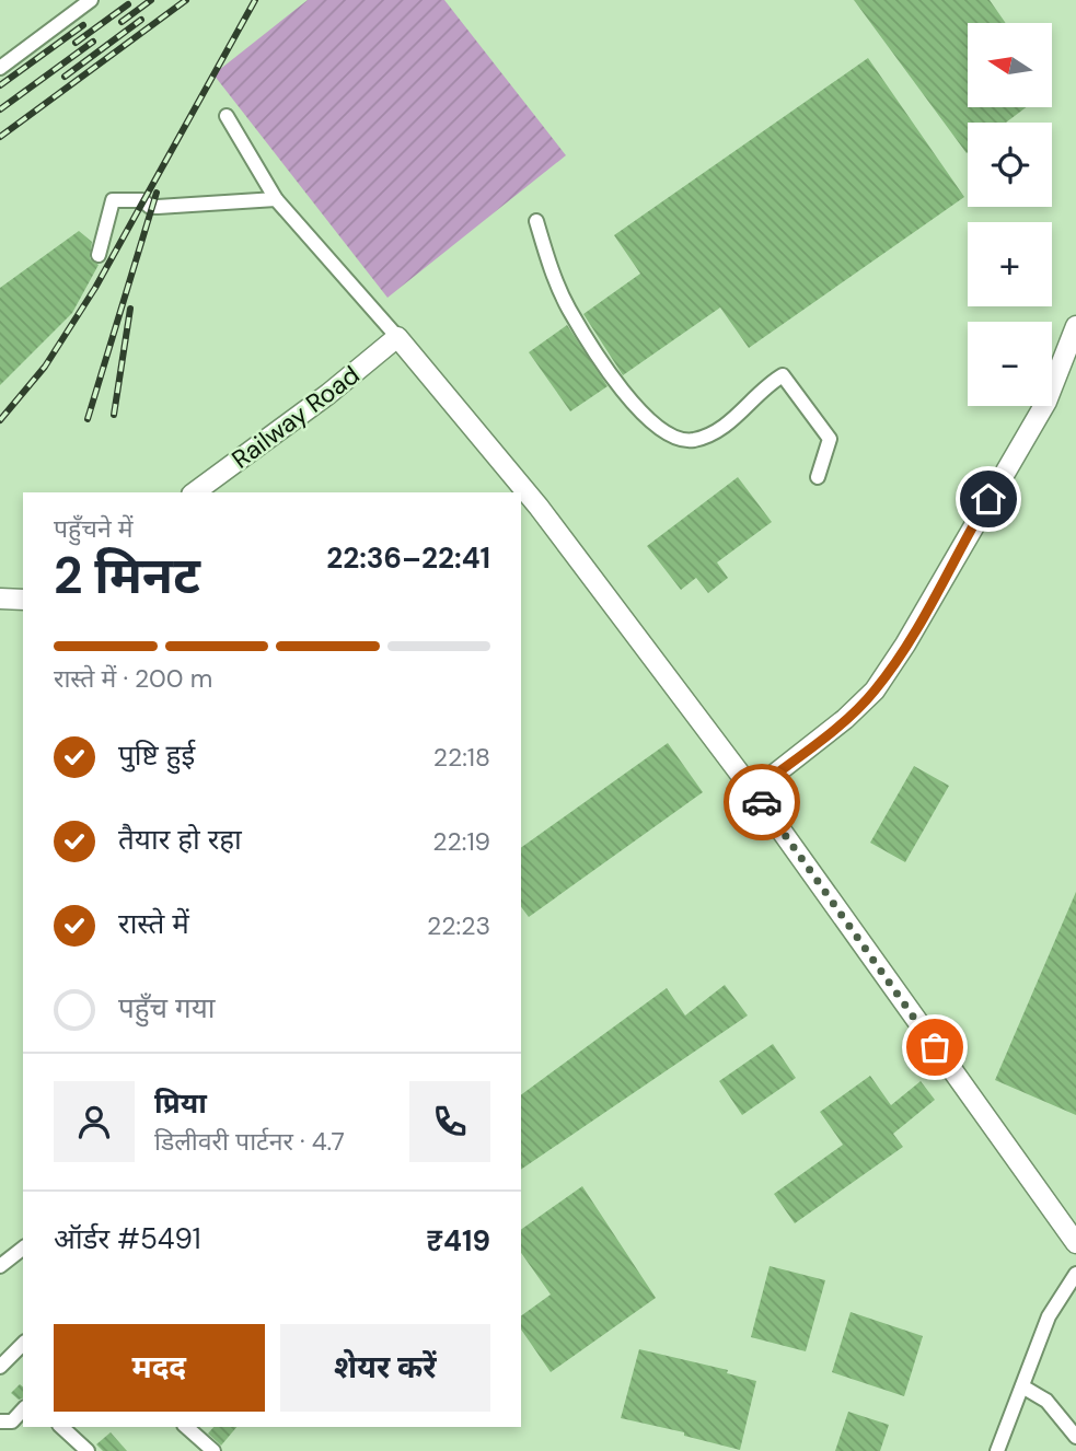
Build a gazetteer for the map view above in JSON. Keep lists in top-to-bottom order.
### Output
{
  "streets": {
    "street": ["Railway Road"]
  },
  "north": "left",
  "page": {
    "map_buttons": ["+", "−"],
    "heading": ["2 मिनट", "पहुँचने में", "22:36–22:41"],
    "panel": [
      "प्रिया",
      "डिलीवरी पार्टनर · 4.7",
      "ऑर्डर #5491",
      "₹419"
    ],
    "bar": "रास्ते में · 200 m",
    "list": [
      ["पुष्टि हुई", "22:18"],
      ["तैयार हो रहा", "22:19"],
      ["रास्ते में", "22:23"],
      "पहुँच गया"
    ],
    "buttons": ["मदद", "शेयर करें"]
  }
}
